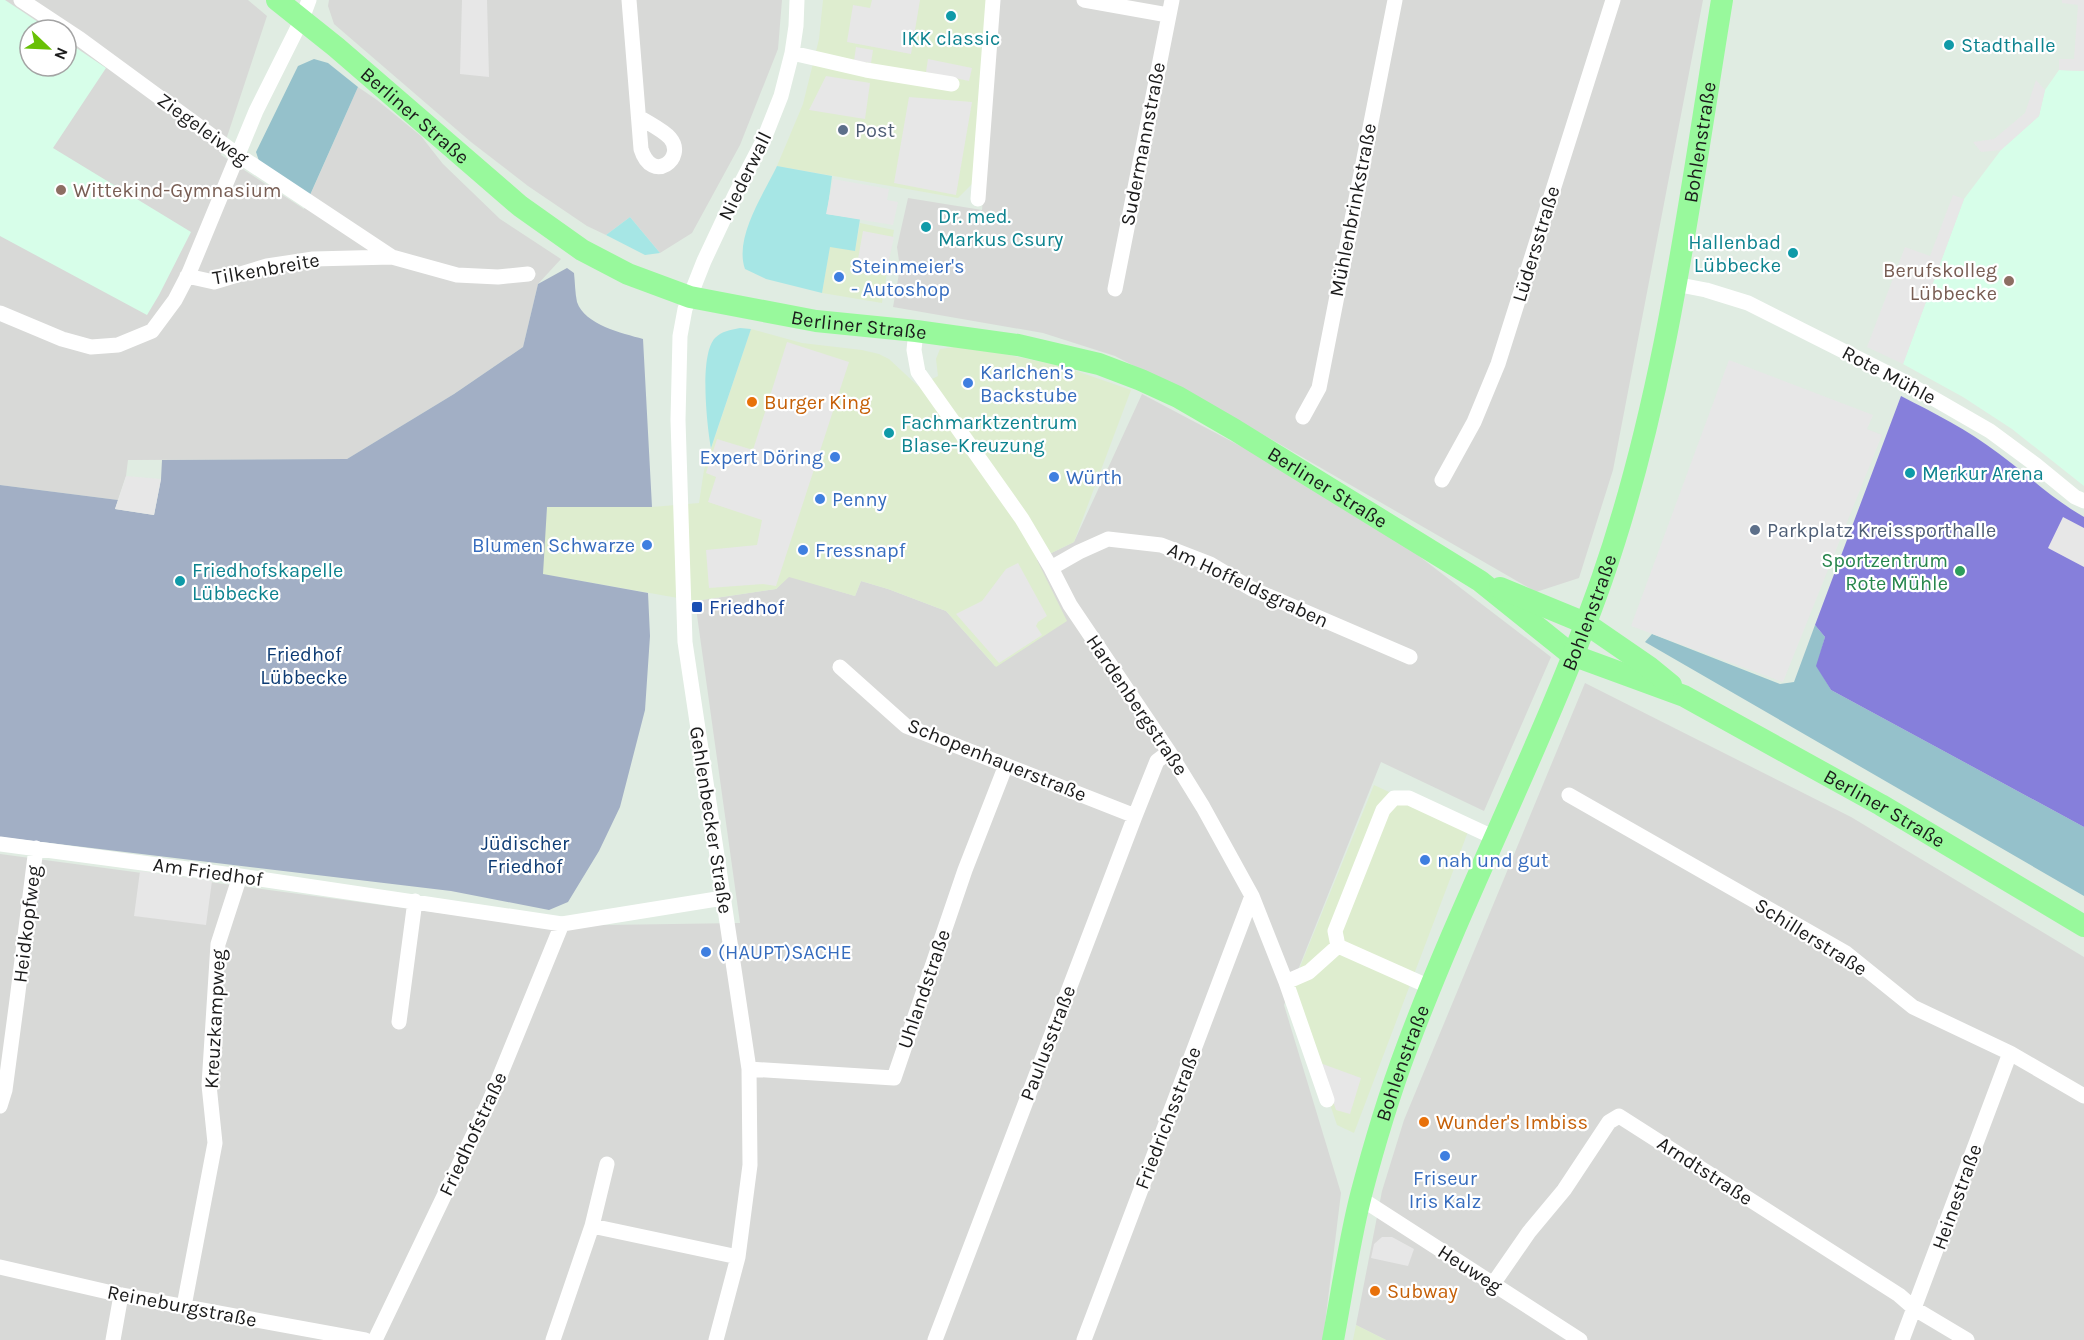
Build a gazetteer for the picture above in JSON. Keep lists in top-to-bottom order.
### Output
{
  "streets": {
    "main road": ["Berliner Straße", "Bohlenstraße"],
    "street": [
      "Ziegeleiweg",
      "Sudermannstraße",
      "Niederwall",
      "Mühlenbrinkstraße",
      "Lüdersstraße",
      "Tilkenbreite",
      "Rote Mühle",
      "Am Hoffeldsgraben",
      "Hardenbergstraße",
      "Schopenhauerstraße",
      "Gehlenbecker Straße",
      "Am Friedhof",
      "Heidkopfweg",
      "Schillerstraße",
      "Uhlandstraße",
      "Kreuzkampweg",
      "Paulusstraße",
      "Friedrichsstraße",
      "Friedhofstraße",
      "Arndtstraße",
      "Heinestraße",
      "Heuweg",
      "Reineburgstraße"
    ]
  },
  "crossings": [
    ["Berliner Straße", "Bohlenstraße"],
    ["Berliner Straße", "Niederwall"],
    ["Berliner Straße", "Hardenbergstraße"],
    ["Berliner Straße", "Gehlenbecker Straße"],
    ["Ziegeleiweg", "Tilkenbreite"],
    ["Bohlenstraße", "Rote Mühle"],
    ["Bohlenstraße", "Heuweg"],
    ["Niederwall", "Gehlenbecker Straße"],
    ["Am Hoffeldsgraben", "Hardenbergstraße"],
    ["Hardenbergstraße", "Paulusstraße"],
    ["Hardenbergstraße", "Friedrichsstraße"],
    ["Schopenhauerstraße", "Uhlandstraße"],
    ["Schopenhauerstraße", "Paulusstraße"],
    ["Gehlenbecker Straße", "Am Friedhof"],
    ["Gehlenbecker Straße", "Uhlandstraße"],
    ["Am Friedhof", "Heidkopfweg"],
    ["Am Friedhof", "Kreuzkampweg"],
    ["Am Friedhof", "Friedhofstraße"],
    ["Schillerstraße", "Heinestraße"],
    ["Kreuzkampweg", "Reineburgstraße"],
    ["Arndtstraße", "Heinestraße"],
    ["Arndtstraße", "Heuweg"]
  ],
  "parks": ["Friedhof Lübbecke", "Jüdischer Friedhof"],
  "places": {
    "other": [
      "IKK classic",
      "Stadthalle",
      "Post",
      "Wittekind-Gymnasium",
      "Dr. med. Markus Csury",
      "Hallenbad Lübbecke",
      "Steinmeier's - Autoshop",
      "Berufskolleg Lübbecke",
      "Karlchen's Backstube",
      "Burger King",
      "Fachmarktzentrum Blase-Kreuzung",
      "Expert Döring",
      "Merkur Arena",
      "Würth",
      "Penny",
      "Parkplatz Kreissporthalle",
      "Blumen Schwarze",
      "Fressnapf",
      "Sportzentrum Rote Mühle",
      "Friedhofskapelle Lübbecke",
      "nah und gut",
      "(HAUPT)SACHE",
      "Wunder's Imbiss",
      "Friseur Iris Kalz",
      "Subway"
    ],
    "transit": ["Friedhof"]
  },
  "north": "bottom right"
}
